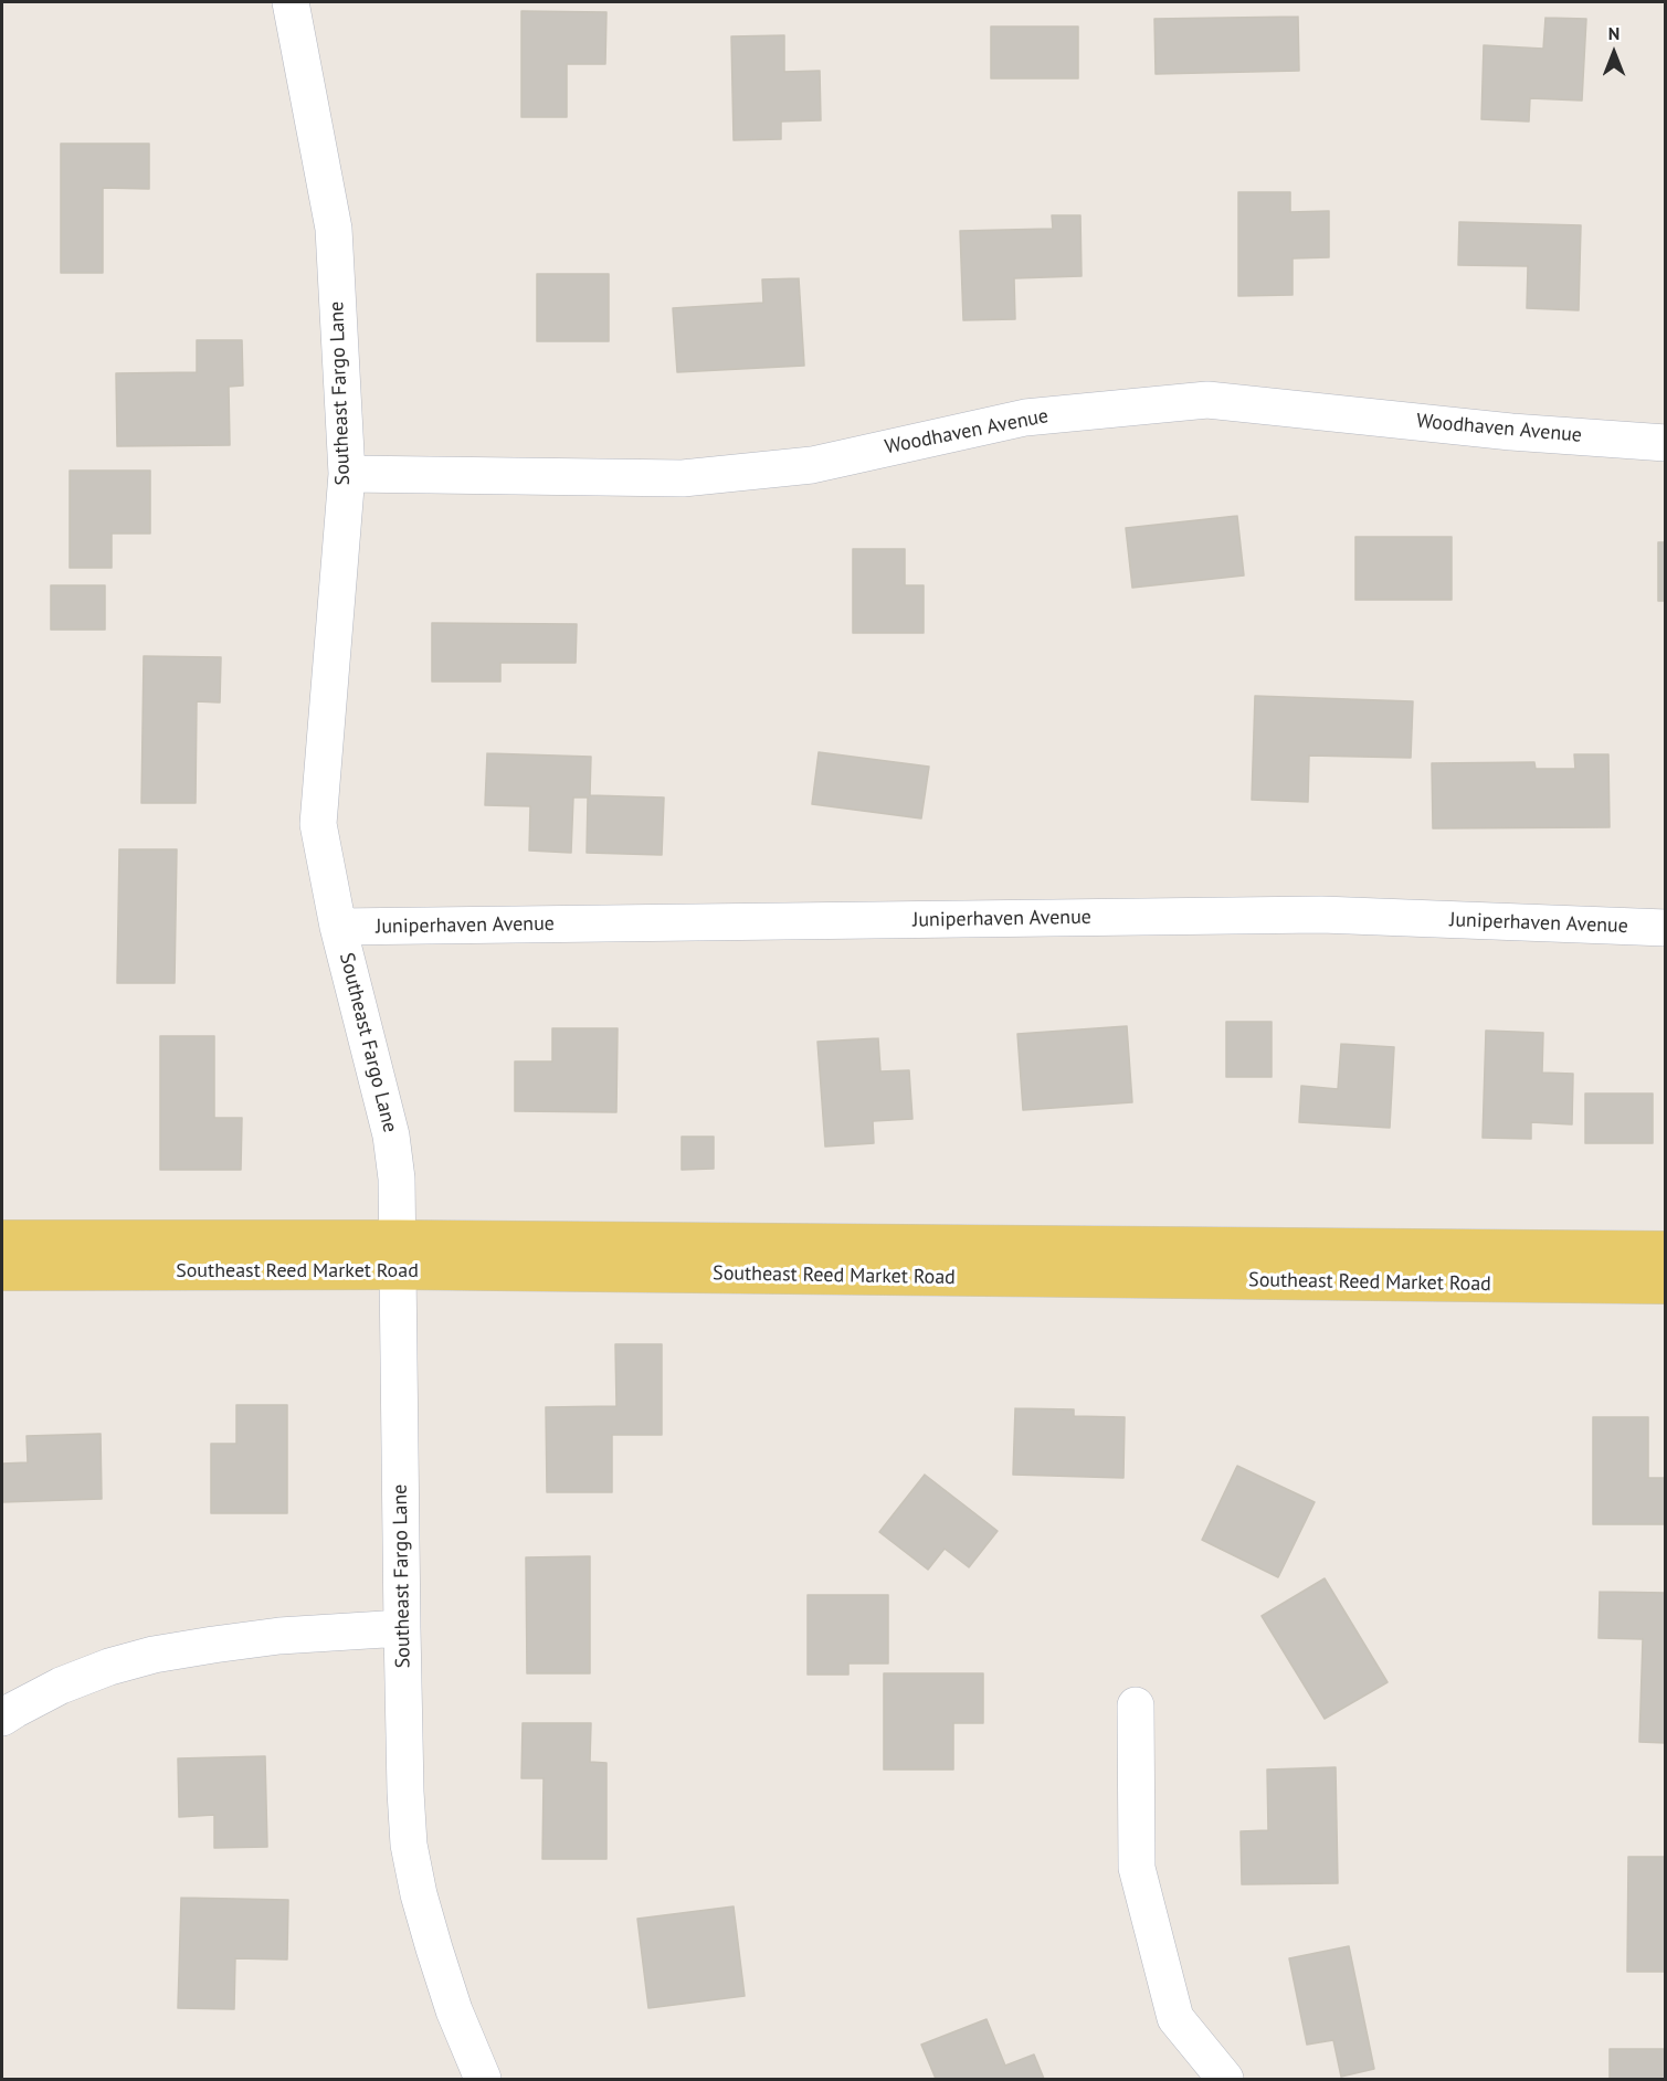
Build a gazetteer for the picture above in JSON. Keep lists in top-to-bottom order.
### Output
{
  "streets": {
    "main road": ["Southeast Reed Market Road"],
    "street": ["Southeast Fargo Lane", "Woodhaven Avenue", "Juniperhaven Avenue"]
  },
  "crossings": [
    ["Southeast Fargo Lane", "Woodhaven Avenue"],
    ["Southeast Fargo Lane", "Juniperhaven Avenue"],
    ["Southeast Fargo Lane", "Southeast Reed Market Road"]
  ],
  "north": "top"
}
